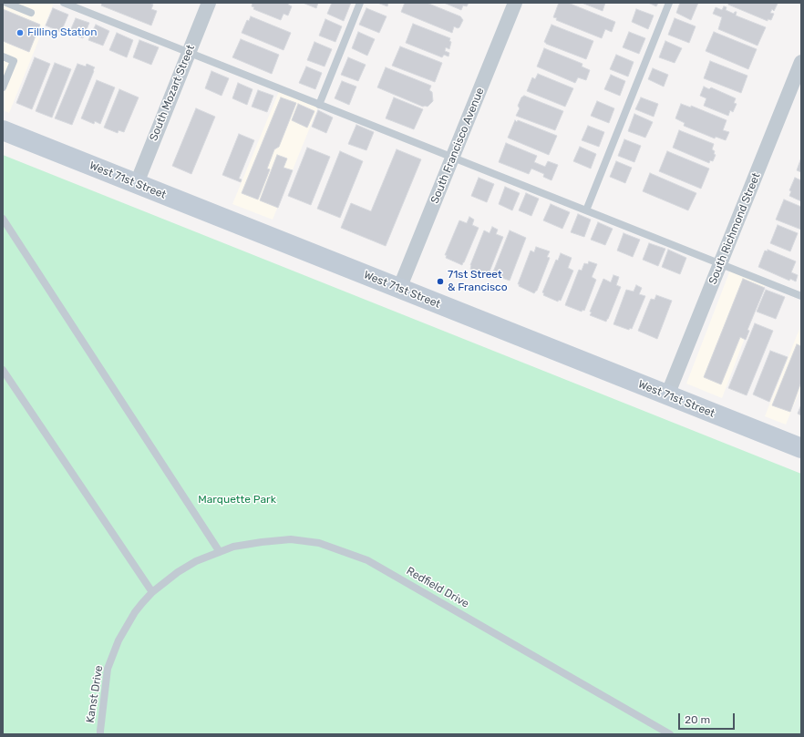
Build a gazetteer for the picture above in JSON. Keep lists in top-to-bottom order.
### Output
{
  "streets": {
    "main road": ["West 71st Street"],
    "street": ["South Mozart Street", "South Francisco Avenue", "South Richmond Street"],
    "lane": ["Redfield Drive", "Kanst Drive"]
  },
  "crossings": [
    ["South Mozart Street", "West 71st Street"],
    ["South Francisco Avenue", "West 71st Street"],
    ["West 71st Street", "South Richmond Street"],
    ["Redfield Drive", "Kanst Drive"]
  ],
  "parks": ["Marquette Park"],
  "places": ["Filling Station", "71st Street & Francisco"],
  "scale_bar": "20 m"
}
